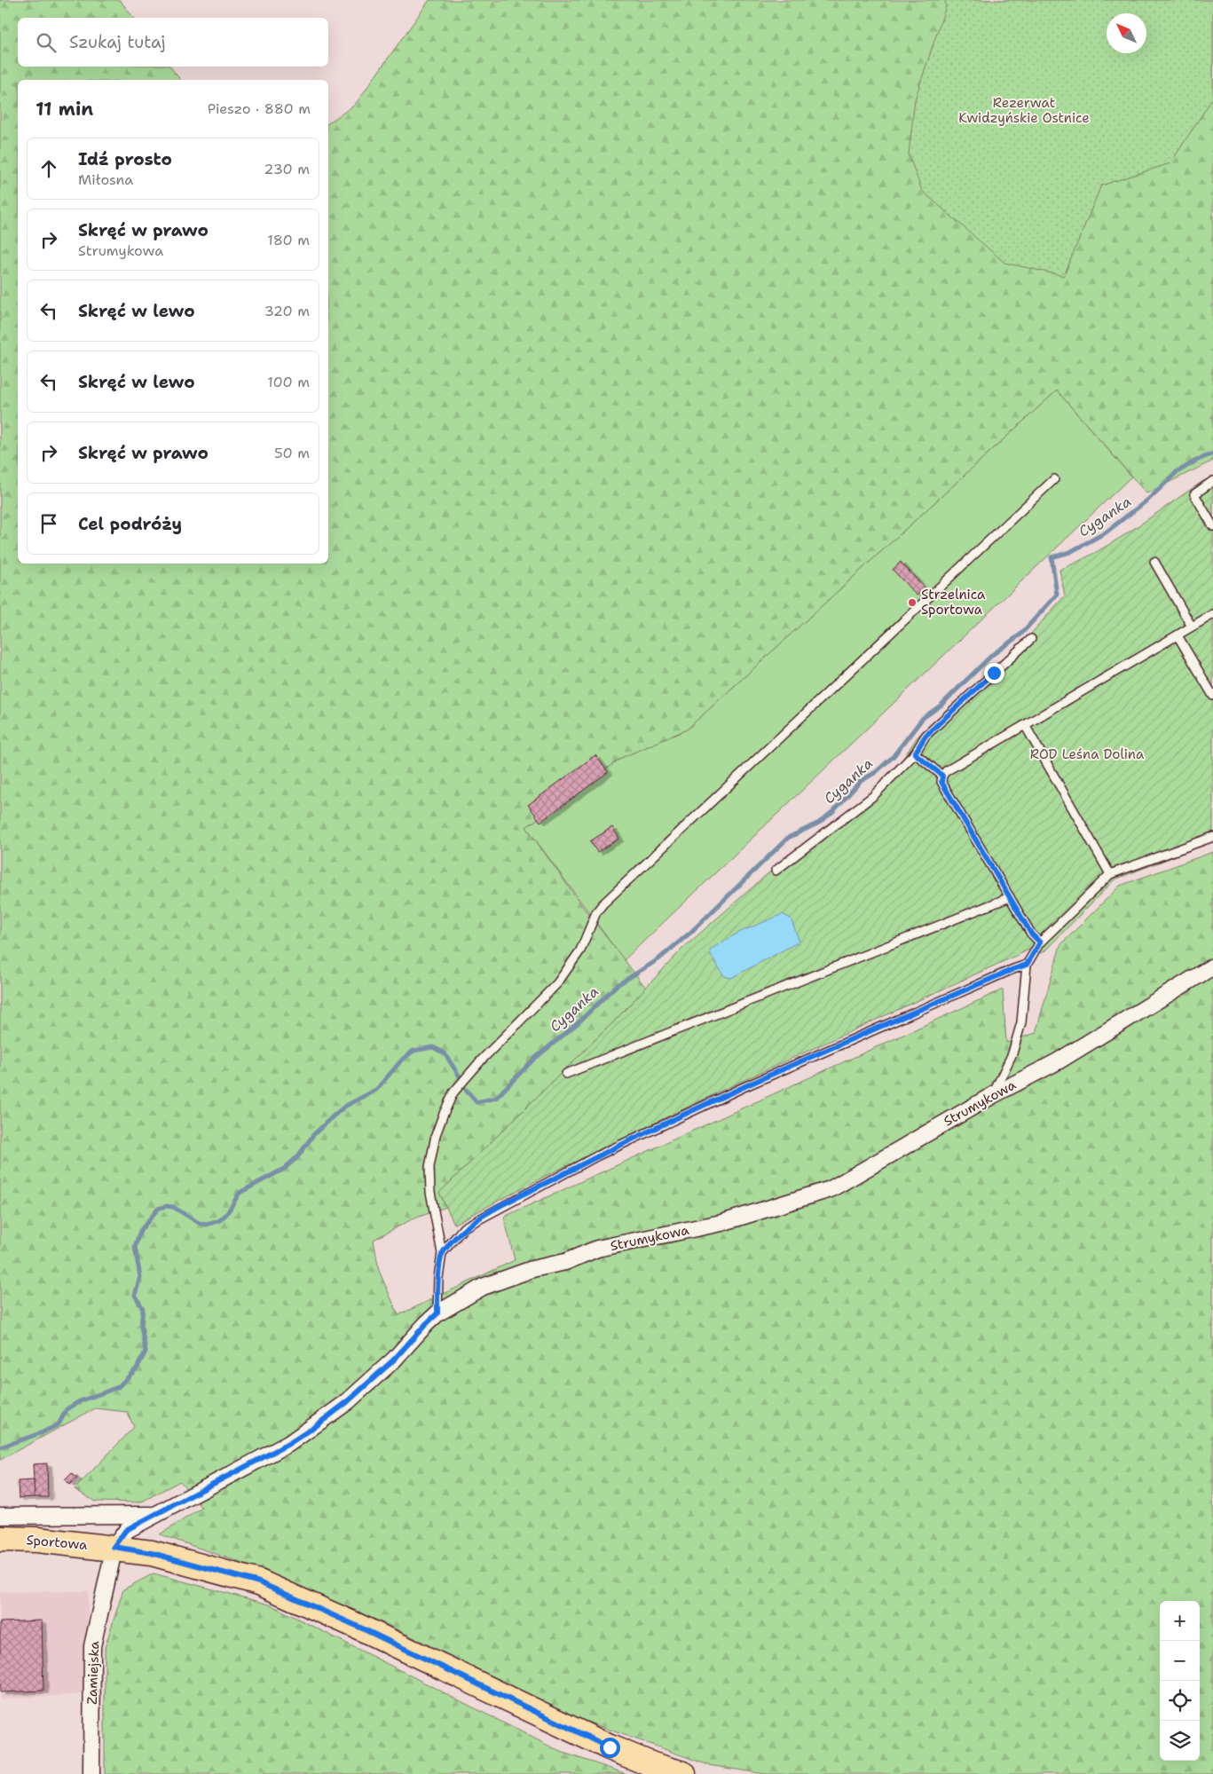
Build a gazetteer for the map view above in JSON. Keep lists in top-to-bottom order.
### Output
{
  "streets": {
    "main road": ["Sportowa"],
    "street": ["Strumykowa", "Zamiejska"]
  },
  "crossings": [
    ["Strumykowa", "Sportowa"],
    ["Strumykowa", "Zamiejska"],
    ["Sportowa", "Zamiejska"]
  ],
  "water": ["Cyganka"],
  "parks": ["Rezerwat Kwidzyńskie Ostnice", "ROD Leśna Dolina"],
  "places": ["Strzelnica Sportowa"],
  "north": "top left",
  "page": {
    "search": "Szukaj tutaj",
    "heading": ["11 min", "Pieszo · 880 m"],
    "list": [
      ["Idź prosto", "Miłosna", "230 m"],
      ["Skręć w prawo", "Strumykowa", "180 m"],
      ["Skręć w lewo", "320 m"],
      ["Skręć w lewo", "100 m"],
      ["Skręć w prawo", "50 m"],
      "Cel podróży"
    ],
    "map_buttons": ["+", "−"]
  }
}
